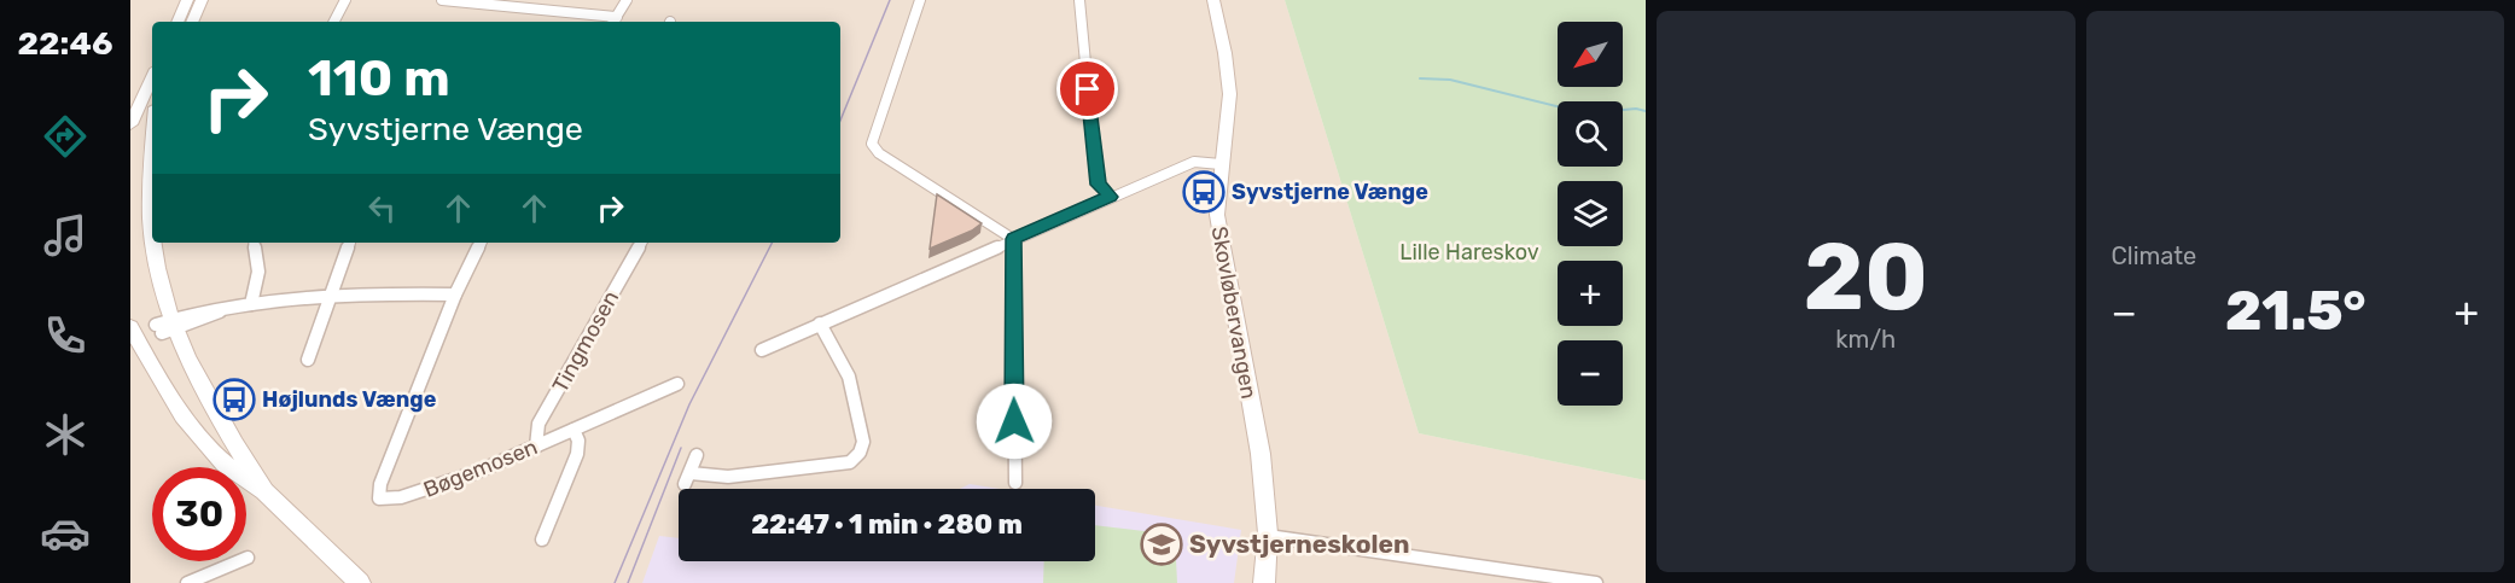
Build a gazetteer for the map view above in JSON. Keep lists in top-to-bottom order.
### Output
{
  "streets": {
    "street": ["Skovløbervangen", "Tingmosen", "Bøgemosen"]
  },
  "crossings": [
    ["Tingmosen", "Bøgemosen"]
  ],
  "parks": ["Lille Hareskov"],
  "places": {
    "bus stop": ["Syvstjerne Vænge", "Højlunds Vænge"],
    "school or university": ["Syvstjerneskolen"]
  },
  "north": "bottom left",
  "page": {
    "tabs": "22:46",
    "tile": [
      ["20", "km/h"],
      "Climate"
    ],
    "map_buttons": ["+", "−"],
    "turn": ["110 m", "Syvstjerne Vænge"],
    "heat": ["−", "21.5°", "+"],
    "limit": "30",
    "trip": "22:47 · 1 min · 280 m"
  }
}
